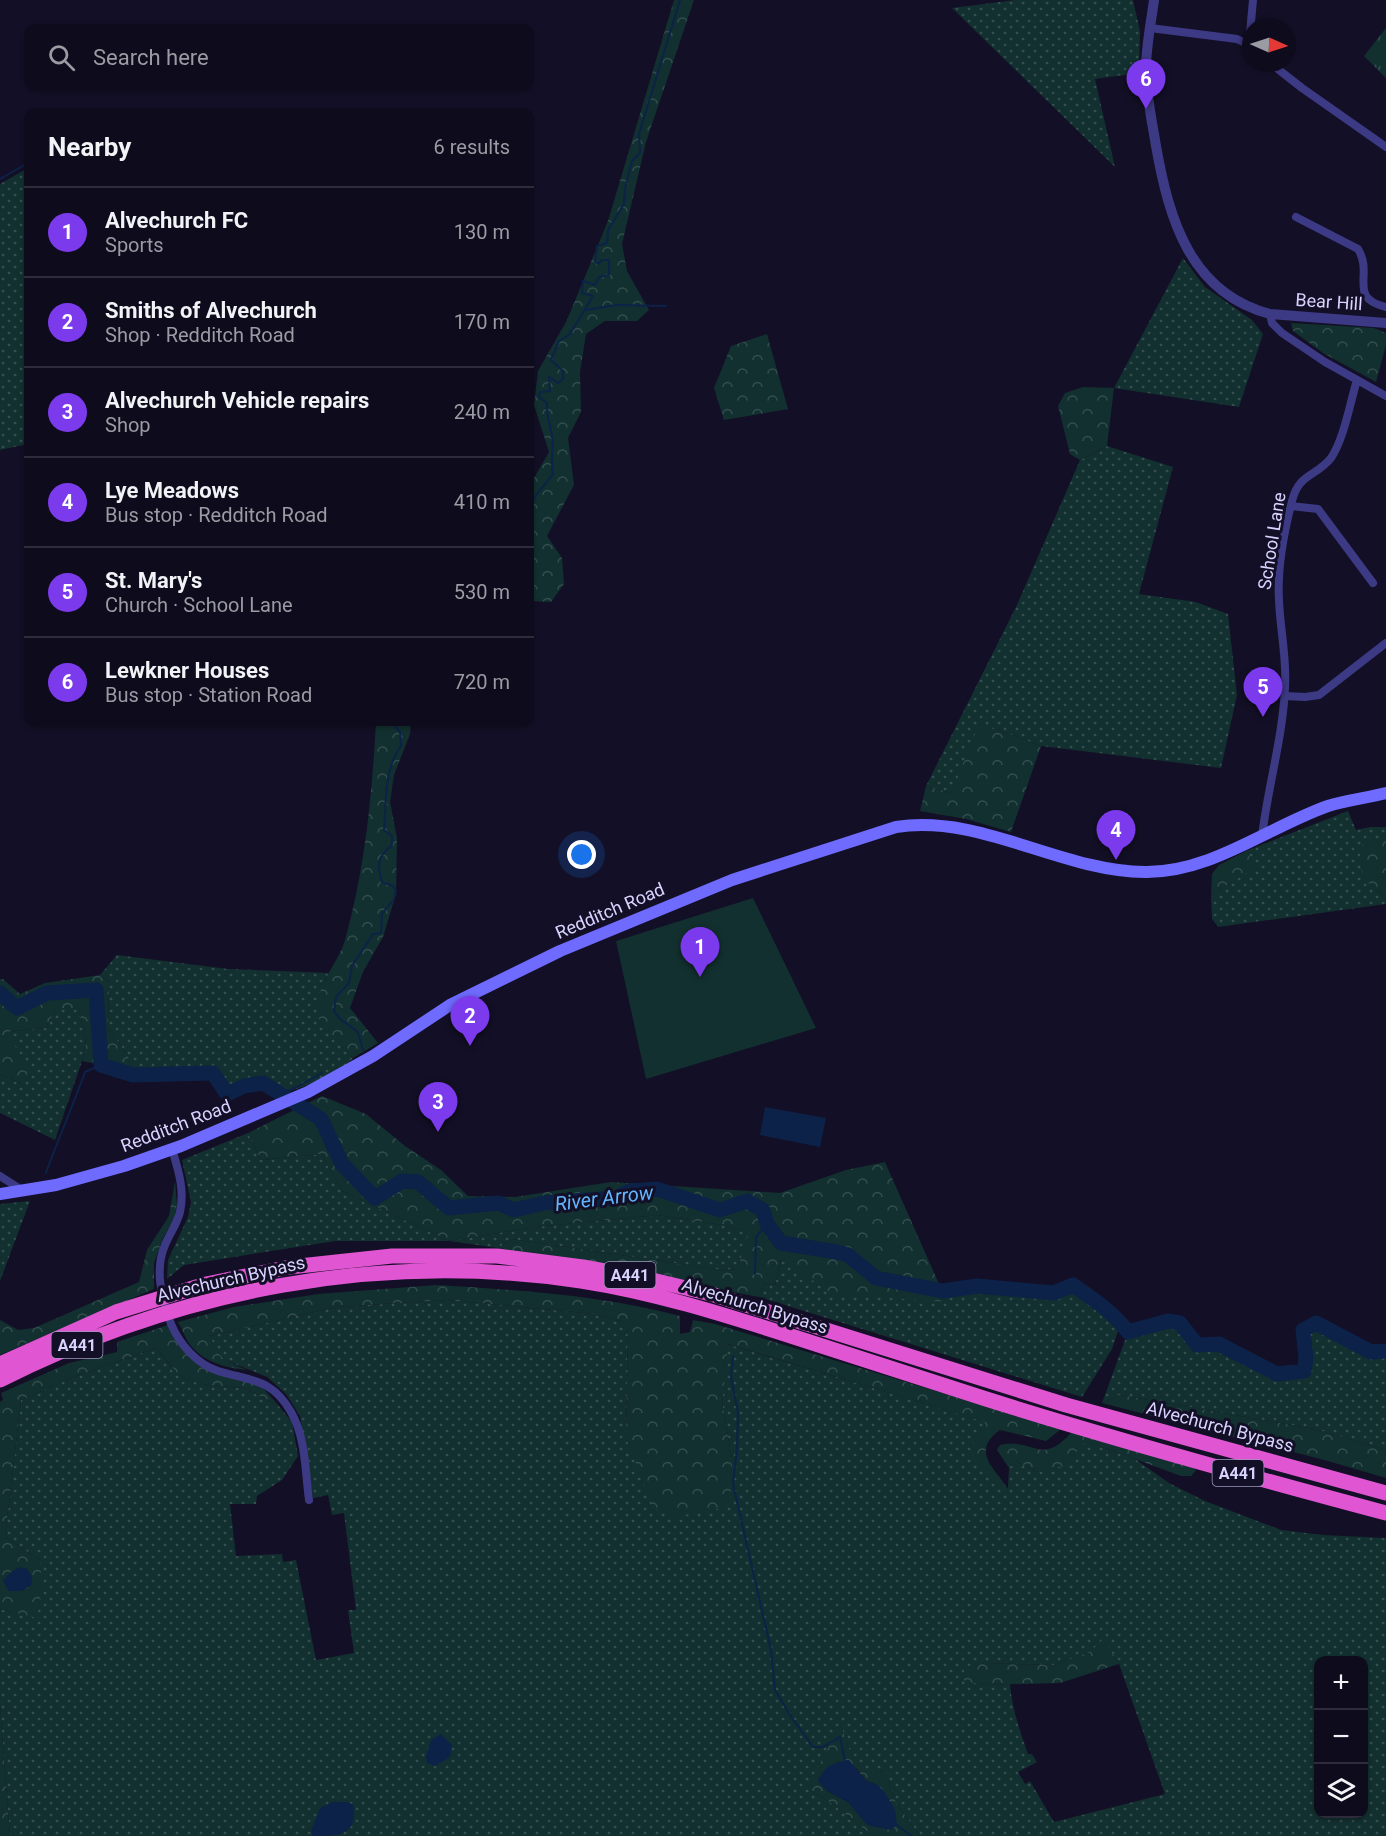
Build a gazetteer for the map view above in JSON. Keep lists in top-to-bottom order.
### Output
{
  "streets": {
    "highway": ["A441", "Alvechurch Bypass"],
    "main road": ["Redditch Road"],
    "street": ["Bear Hill", "School Lane"]
  },
  "crossings": [
    ["School Lane", "Redditch Road"]
  ],
  "water": ["River Arrow"],
  "north": "right",
  "page": {
    "search": "Search here",
    "pins": [
      "6",
      "5",
      "4",
      "1",
      "2",
      "3"
    ],
    "heading": ["Nearby", "6 results"],
    "list": [
      {
        "mark": "1",
        "name": "Alvechurch FC",
        "note": "Sports",
        "value": "130 m"
      },
      {
        "mark": "2",
        "name": "Smiths of Alvechurch",
        "note": "Shop · Redditch Road",
        "value": "170 m"
      },
      {
        "mark": "3",
        "name": "Alvechurch Vehicle repairs",
        "note": "Shop",
        "value": "240 m"
      },
      {
        "mark": "4",
        "name": "Lye Meadows",
        "note": "Bus stop · Redditch Road",
        "value": "410 m"
      },
      {
        "mark": "5",
        "name": "St. Mary's",
        "note": "Church · School Lane",
        "value": "530 m"
      },
      {
        "mark": "6",
        "name": "Lewkner Houses",
        "note": "Bus stop · Station Road",
        "value": "720 m"
      }
    ],
    "map_buttons": ["+", "−"]
  }
}
